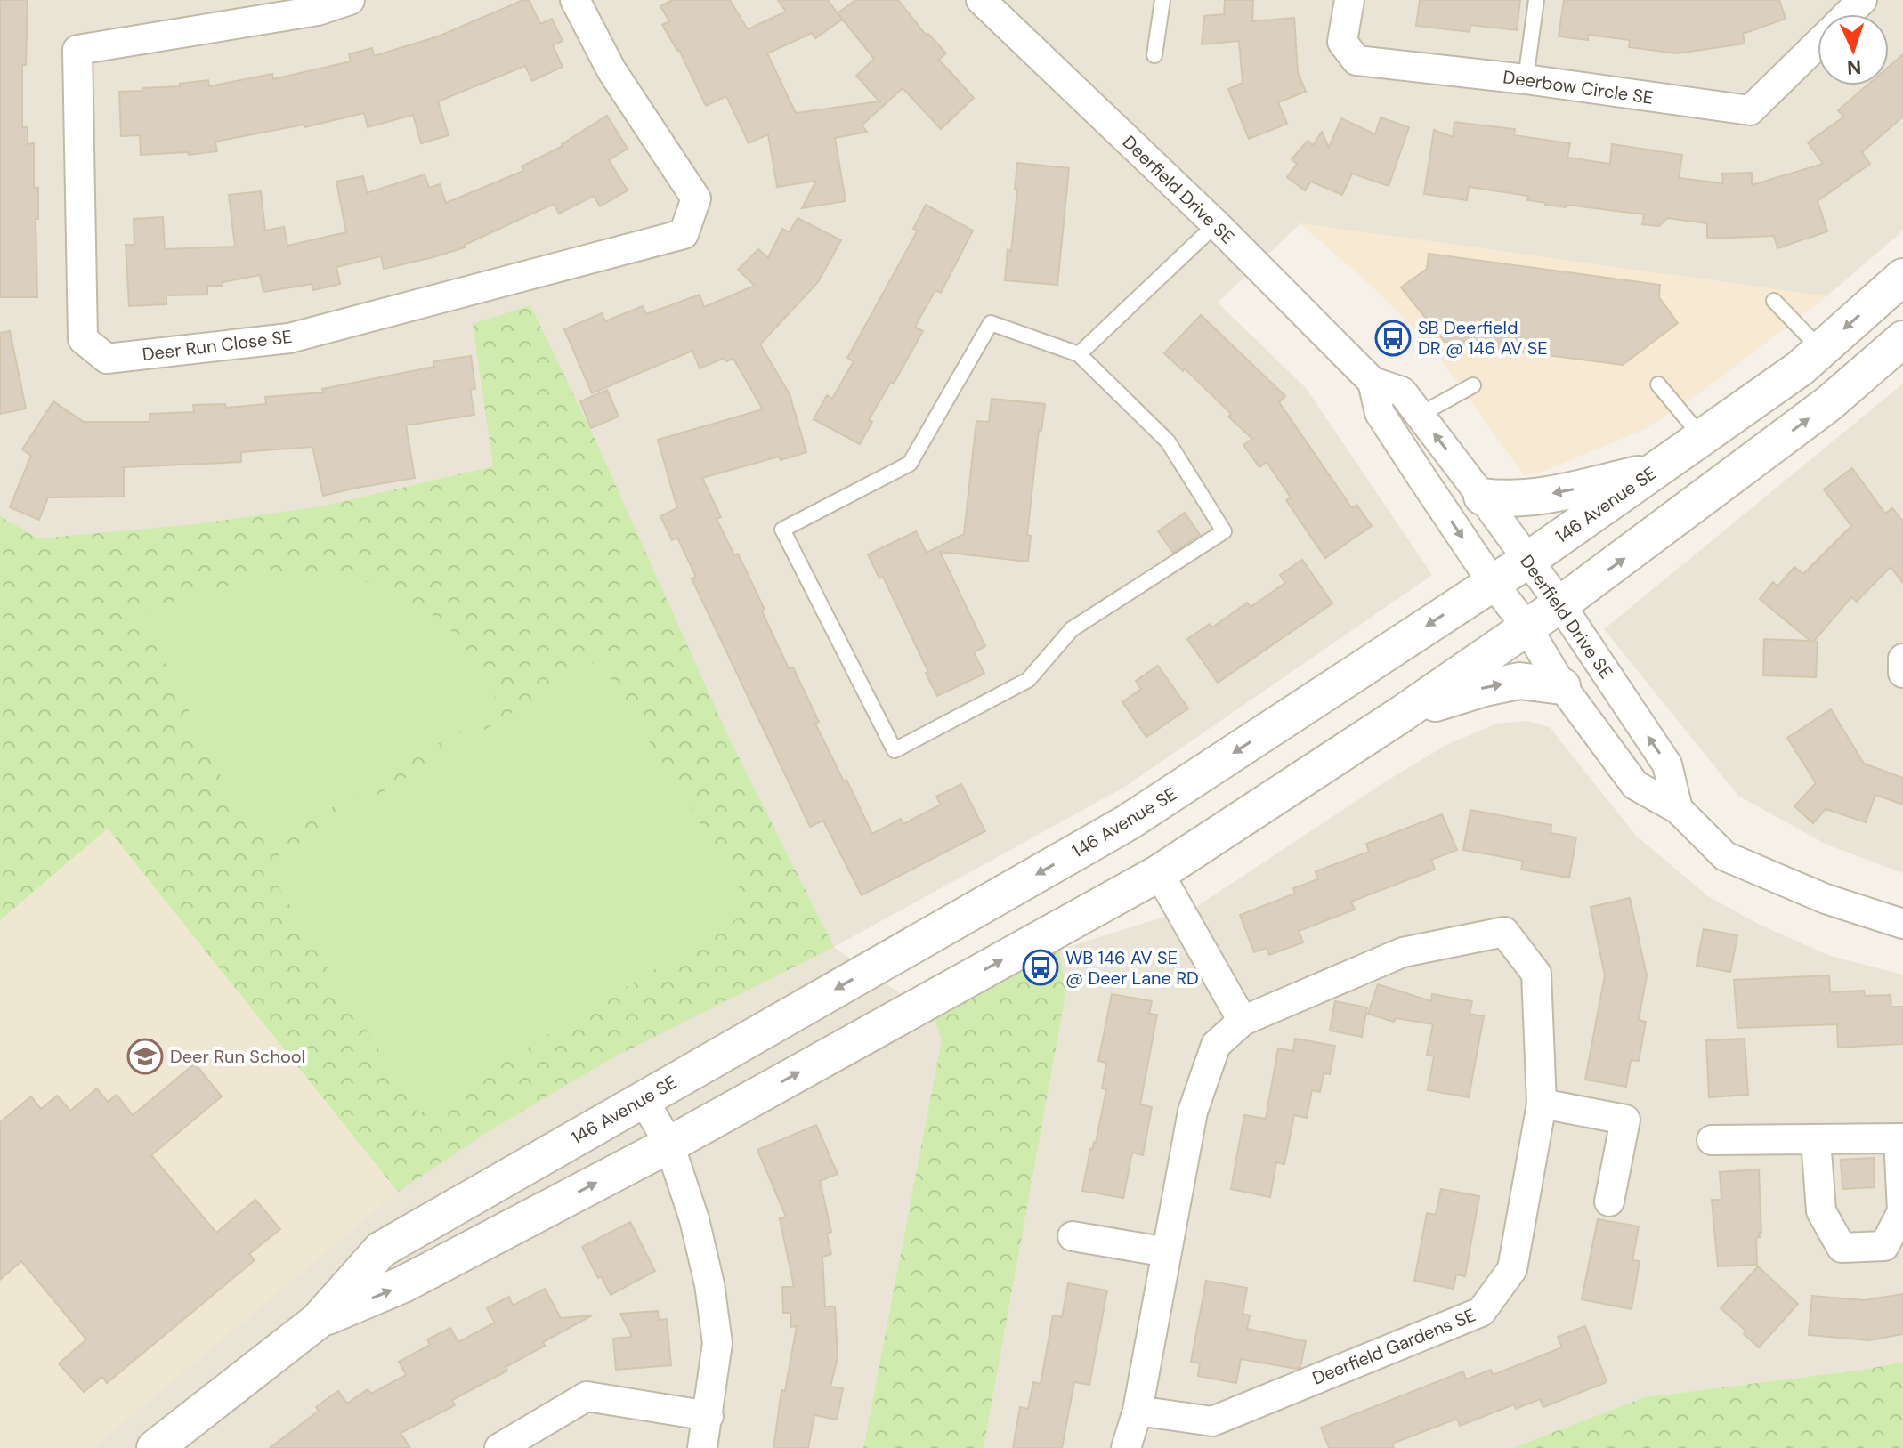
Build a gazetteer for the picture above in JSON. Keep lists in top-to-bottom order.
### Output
{
  "streets": {
    "street": [
      "Deerbow Circle SE",
      "Deerfield Drive SE",
      "Deer Run Close SE",
      "146 Avenue SE",
      "Deerfield Gardens SE"
    ]
  },
  "crossings": [
    ["Deerfield Drive SE", "146 Avenue SE"]
  ],
  "places": {
    "bus stop": ["SB Deerfield DR @ 146 AV SE", "WB 146 AV SE @ Deer Lane RD"],
    "school or university": ["Deer Run School"]
  },
  "north": "bottom"
}
